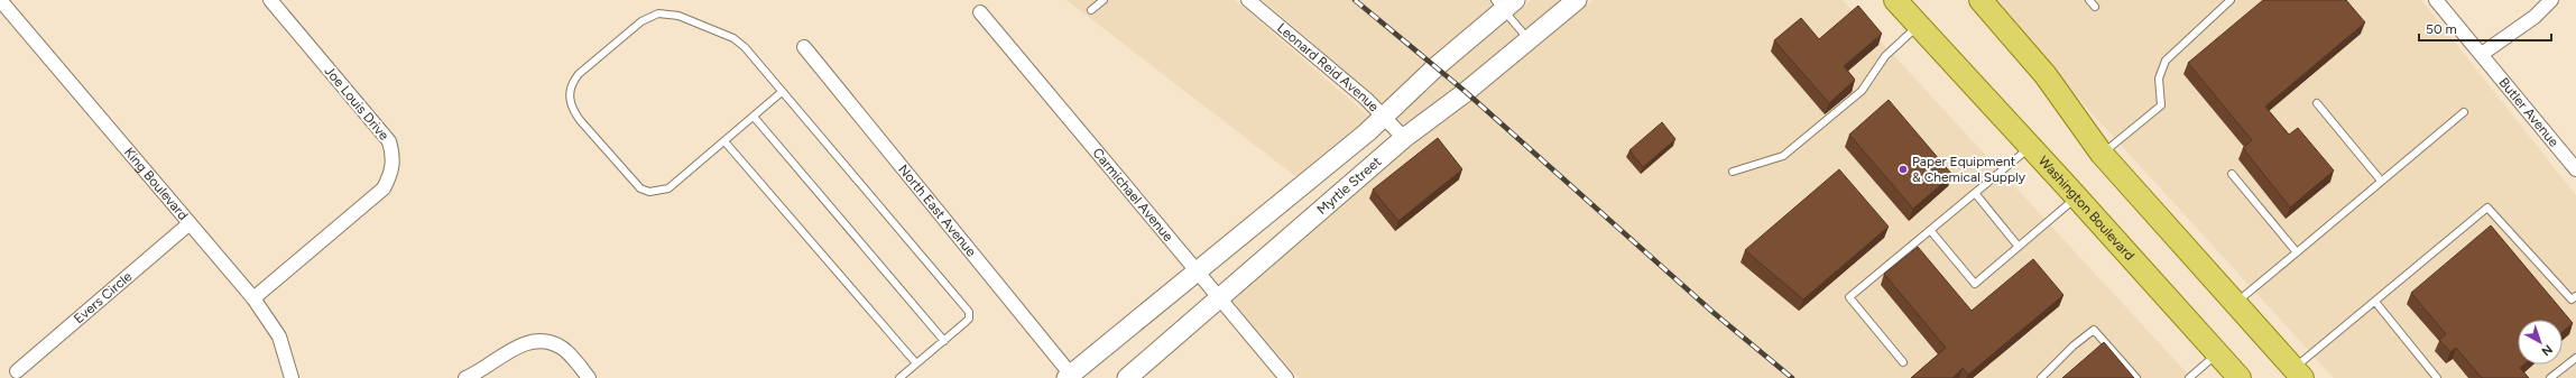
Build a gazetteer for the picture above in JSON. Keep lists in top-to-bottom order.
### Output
{
  "streets": {
    "main road": ["Washington Boulevard"],
    "street": [
      "Leonard Reid Avenue",
      "Joe Louis Drive",
      "Butler Avenue",
      "King Boulevard",
      "Myrtle Street",
      "Carmichael Avenue",
      "North East Avenue",
      "Evers Circle"
    ]
  },
  "crossings": [
    ["Leonard Reid Avenue", "Myrtle Street"],
    ["Joe Louis Drive", "King Boulevard"],
    ["King Boulevard", "Evers Circle"],
    ["Myrtle Street", "Carmichael Avenue"]
  ],
  "places": ["Paper Equipment & Chemical Supply"],
  "scale_bar": "50 m",
  "north": "bottom right"
}
